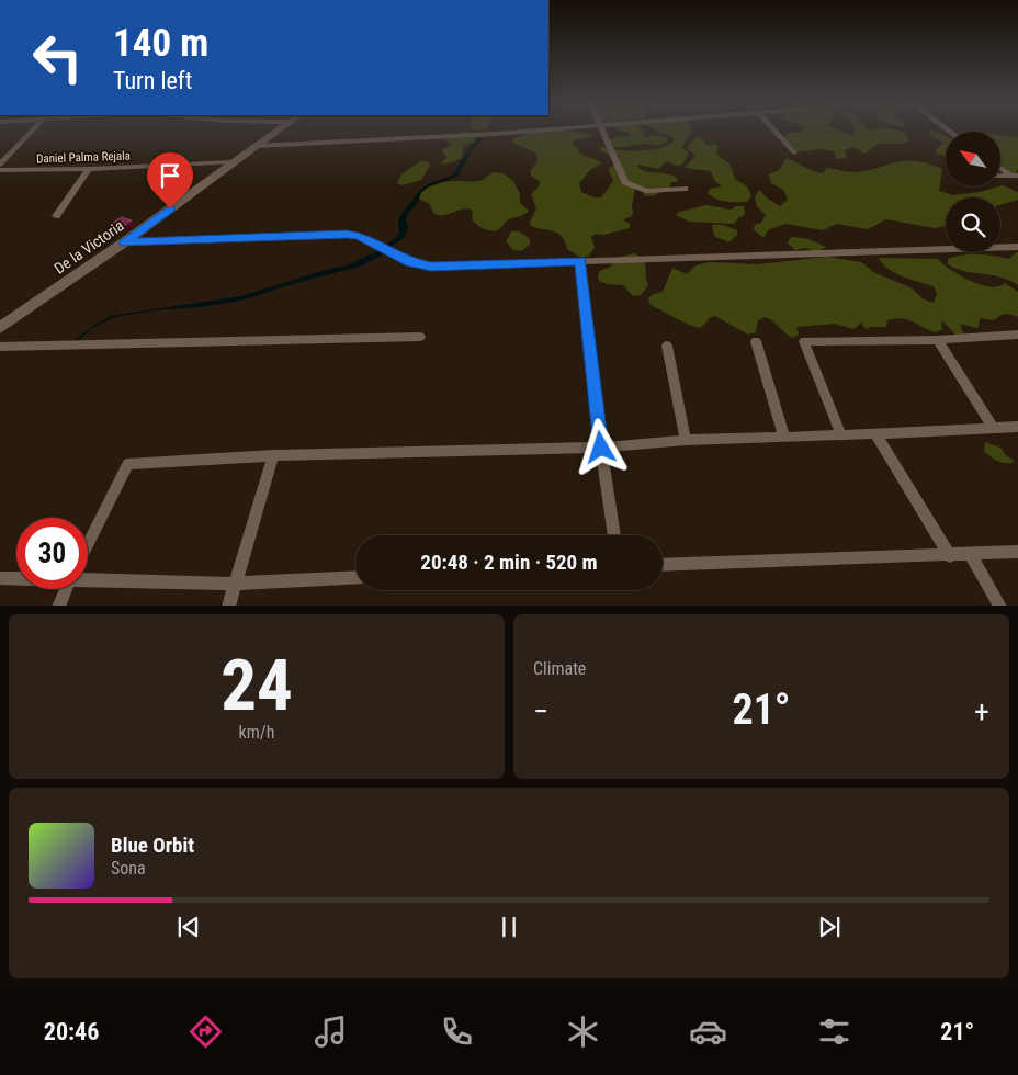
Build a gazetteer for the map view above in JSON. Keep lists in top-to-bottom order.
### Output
{
  "streets": {
    "main road": ["De la Victoria"],
    "street": ["Daniel Palma Rejala"]
  },
  "crossings": [
    ["Daniel Palma Rejala", "De la Victoria"]
  ],
  "north": "top left",
  "page": {
    "turn": ["140 m", "Turn left"],
    "limit": "30",
    "trip": "20:48 · 2 min · 520 m",
    "tile": [
      ["24", "km/h"],
      "Climate"
    ],
    "heat": ["−", "21°", "+"],
    "song": ["Blue Orbit", "Sona"],
    "tabs": ["20:46", "21°"]
  }
}
